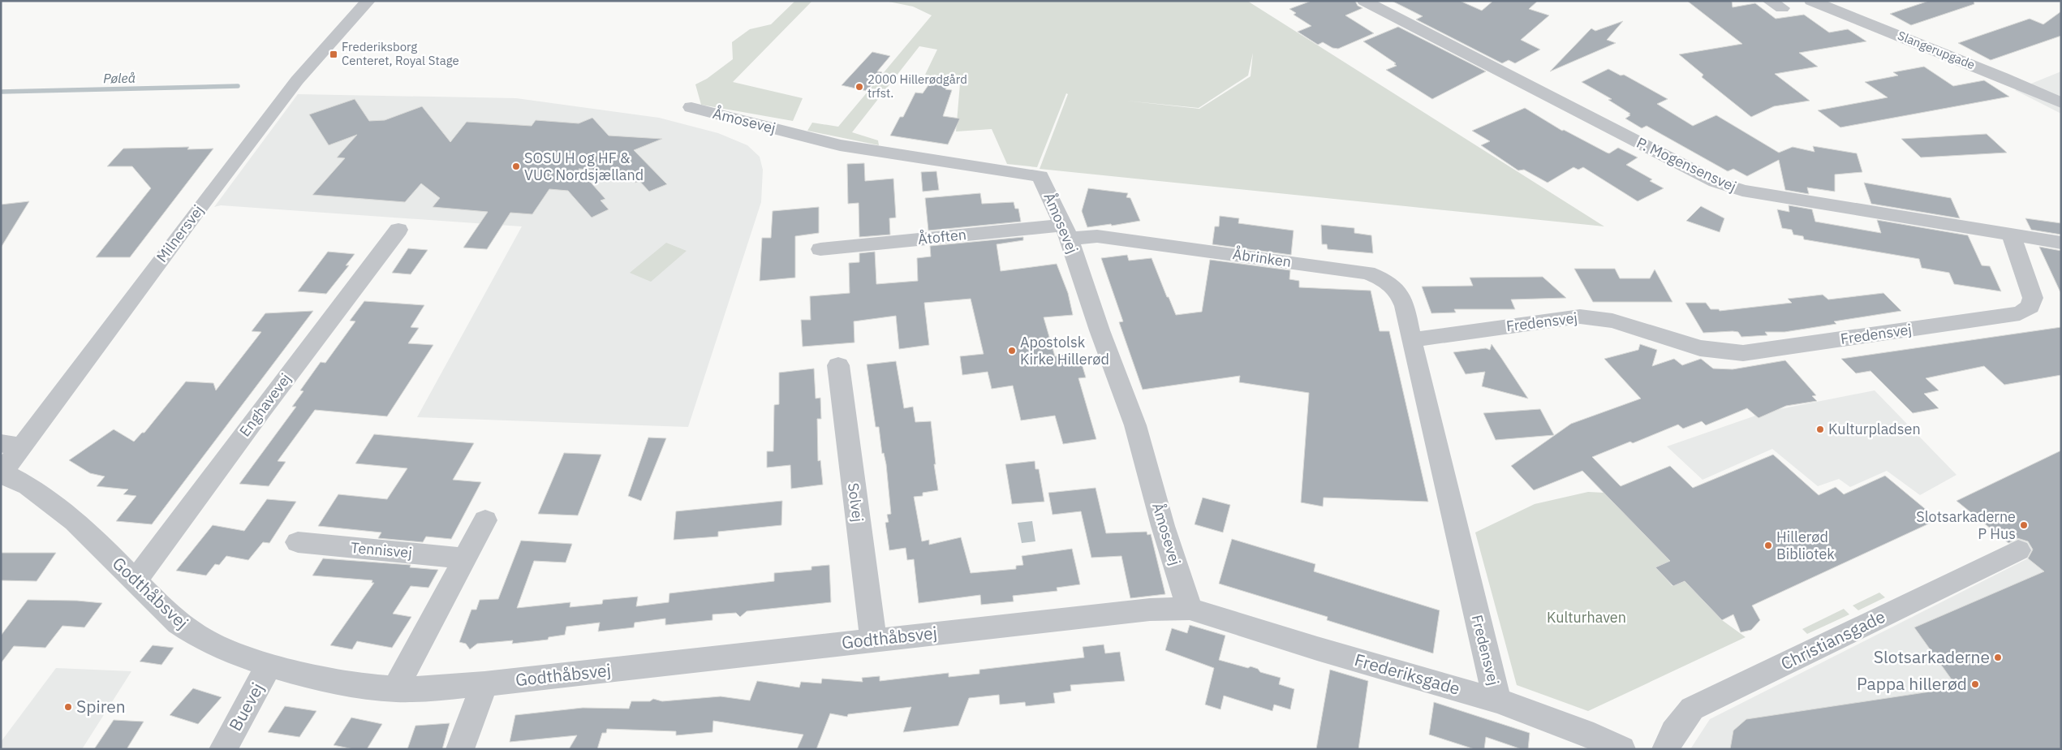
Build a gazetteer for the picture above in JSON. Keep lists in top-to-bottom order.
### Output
{
  "streets": {
    "street": [
      "Slangerupgade",
      "Åmosevej",
      "P. Mogensensvej",
      "Milnersvej",
      "Åtoften",
      "Åbrinken",
      "Fredensvej",
      "Enghavevej",
      "Solvej",
      "Tennisvej",
      "Godthåbsvej",
      "Christiansgade",
      "Frederiksgade",
      "Buevej"
    ]
  },
  "crossings": [
    ["Åmosevej", "Åtoften"],
    ["Åmosevej", "Åbrinken"],
    ["Åmosevej", "Godthåbsvej"],
    ["Åmosevej", "Frederiksgade"],
    ["P. Mogensensvej", "Fredensvej"],
    ["Milnersvej", "Godthåbsvej"],
    ["Åtoften", "Åbrinken"],
    ["Åbrinken", "Fredensvej"],
    ["Fredensvej", "Frederiksgade"],
    ["Enghavevej", "Godthåbsvej"],
    ["Solvej", "Godthåbsvej"],
    ["Godthåbsvej", "Frederiksgade"],
    ["Godthåbsvej", "Buevej"]
  ],
  "water": ["Pøleå"],
  "parks": ["Kulturhaven"],
  "places": {
    "transit": ["Frederiksborg Centeret, Royal Stage"],
    "other": [
      "2000 Hillerødgård trfst.",
      "SOSU H og HF & VUC Nordsjælland",
      "Apostolsk Kirke Hillerød",
      "Kulturpladsen",
      "Slotsarkaderne P Hus",
      "Hillerød Bibliotek",
      "Slotsarkaderne",
      "Pappa hillerød",
      "Spiren"
    ]
  }
}
